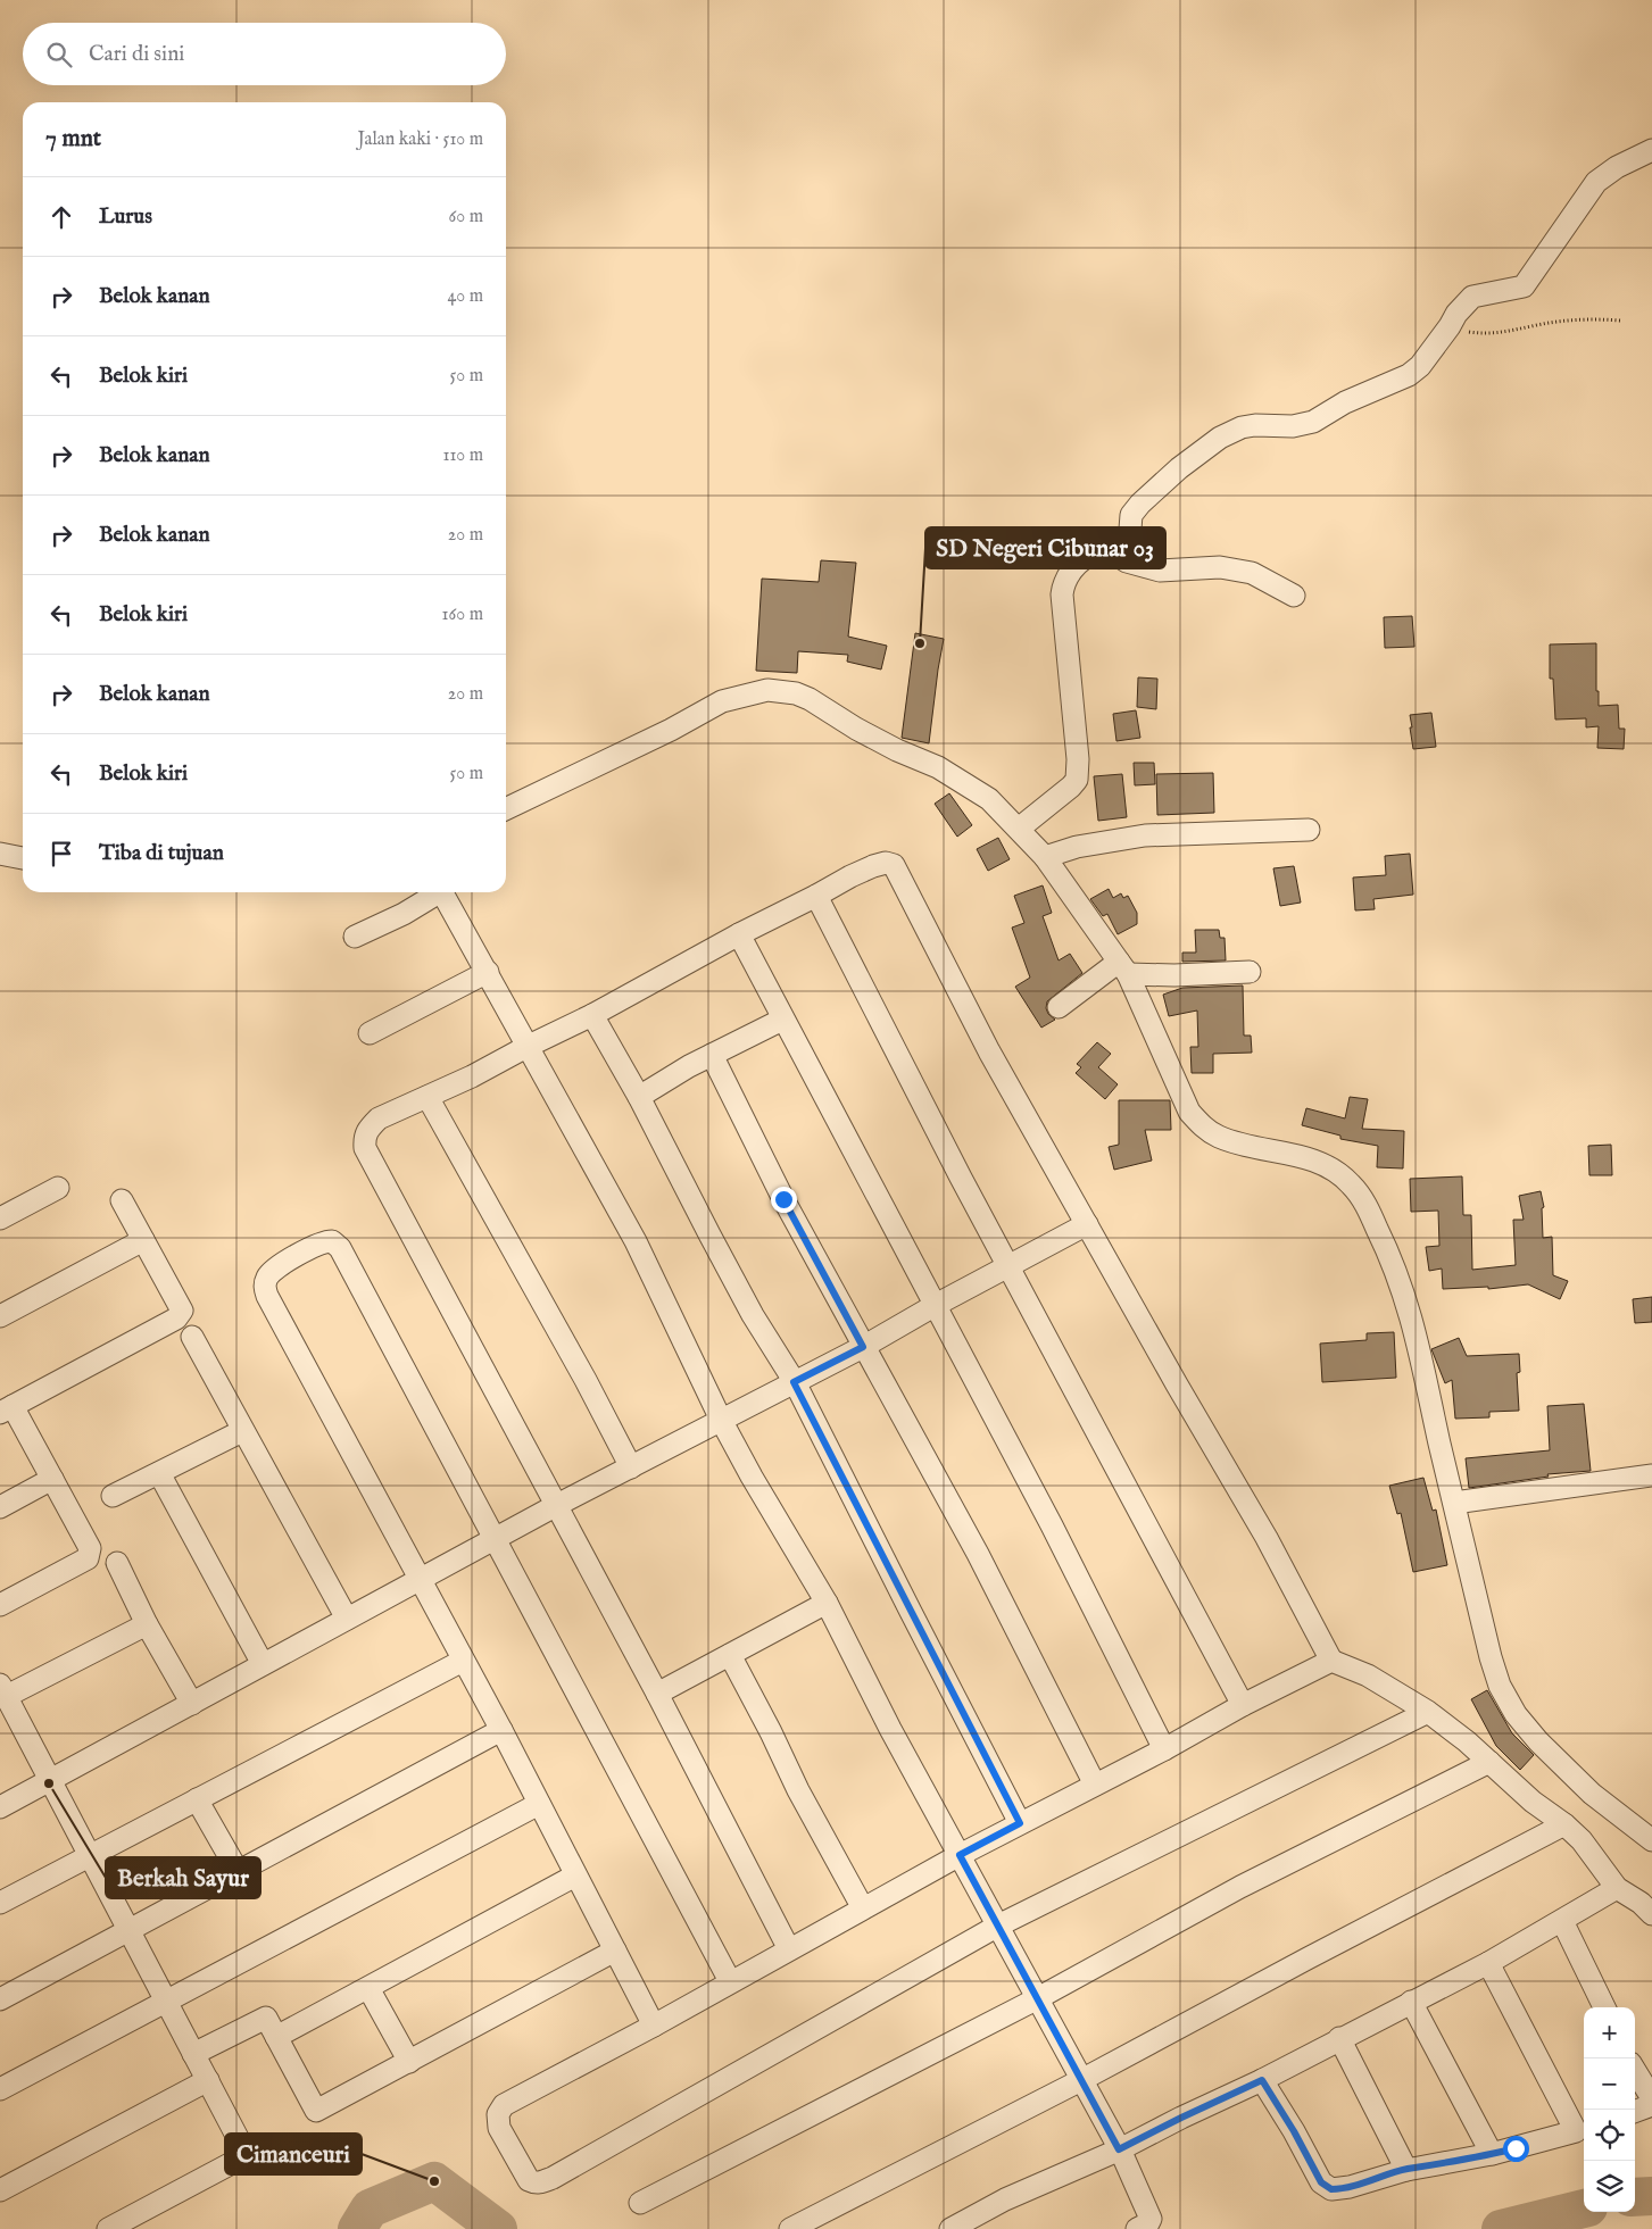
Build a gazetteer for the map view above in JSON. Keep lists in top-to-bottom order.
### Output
{
  "places": ["SD Negeri Cibunar 03", "Berkah Sayur", "Cimanceuri"],
  "page": {
    "search": "Cari di sini",
    "heading": ["7 mnt", "Jalan kaki · 510 m"],
    "list": [
      ["Lurus", "60 m"],
      ["Belok kanan", "40 m"],
      ["Belok kiri", "50 m"],
      ["Belok kanan", "110 m"],
      ["Belok kanan", "20 m"],
      ["Belok kiri", "160 m"],
      ["Belok kanan", "20 m"],
      ["Belok kiri", "50 m"],
      "Tiba di tujuan"
    ],
    "map_buttons": ["+", "−"]
  }
}
